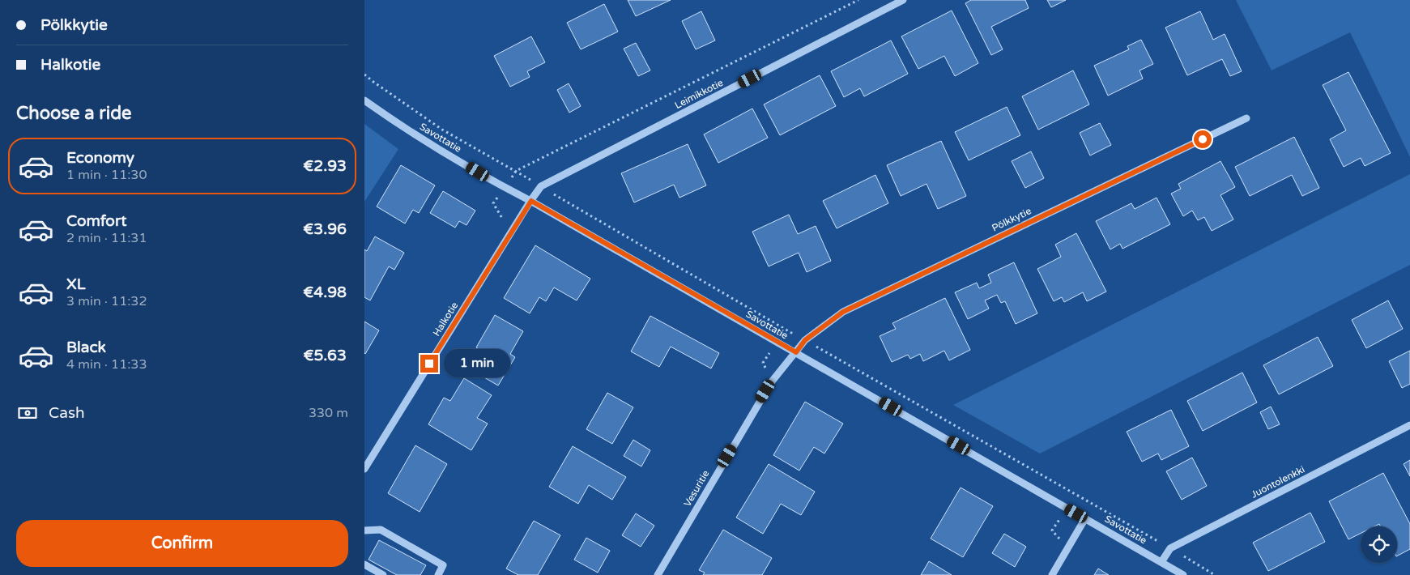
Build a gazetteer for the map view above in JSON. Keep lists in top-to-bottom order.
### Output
{
  "streets": {
    "street": [
      "Leimikkotie",
      "Savottatie",
      "Pölkkytie",
      "Halkotie",
      "Juontolenkki",
      "Vesuritie"
    ]
  },
  "crossings": [
    ["Leimikkotie", "Savottatie"],
    ["Leimikkotie", "Halkotie"],
    ["Savottatie", "Pölkkytie"],
    ["Savottatie", "Halkotie"],
    ["Savottatie", "Juontolenkki"],
    ["Savottatie", "Vesuritie"],
    ["Pölkkytie", "Vesuritie"]
  ],
  "page": {
    "banner": ["Pölkkytie", "Halkotie"],
    "heading": "Choose a ride",
    "list": [
      {
        "name": "Economy",
        "note": "1 min · 11:30",
        "value": "€2.93"
      },
      {
        "name": "Comfort",
        "note": "2 min · 11:31",
        "value": "€3.96"
      },
      {
        "name": "XL",
        "note": "3 min · 11:32",
        "value": "€4.98"
      },
      {
        "name": "Black",
        "note": "4 min · 11:33",
        "value": "€5.63"
      }
    ],
    "bubble": "1 min",
    "pay": ["Cash", "330 m"],
    "buttons": "Confirm"
  }
}
